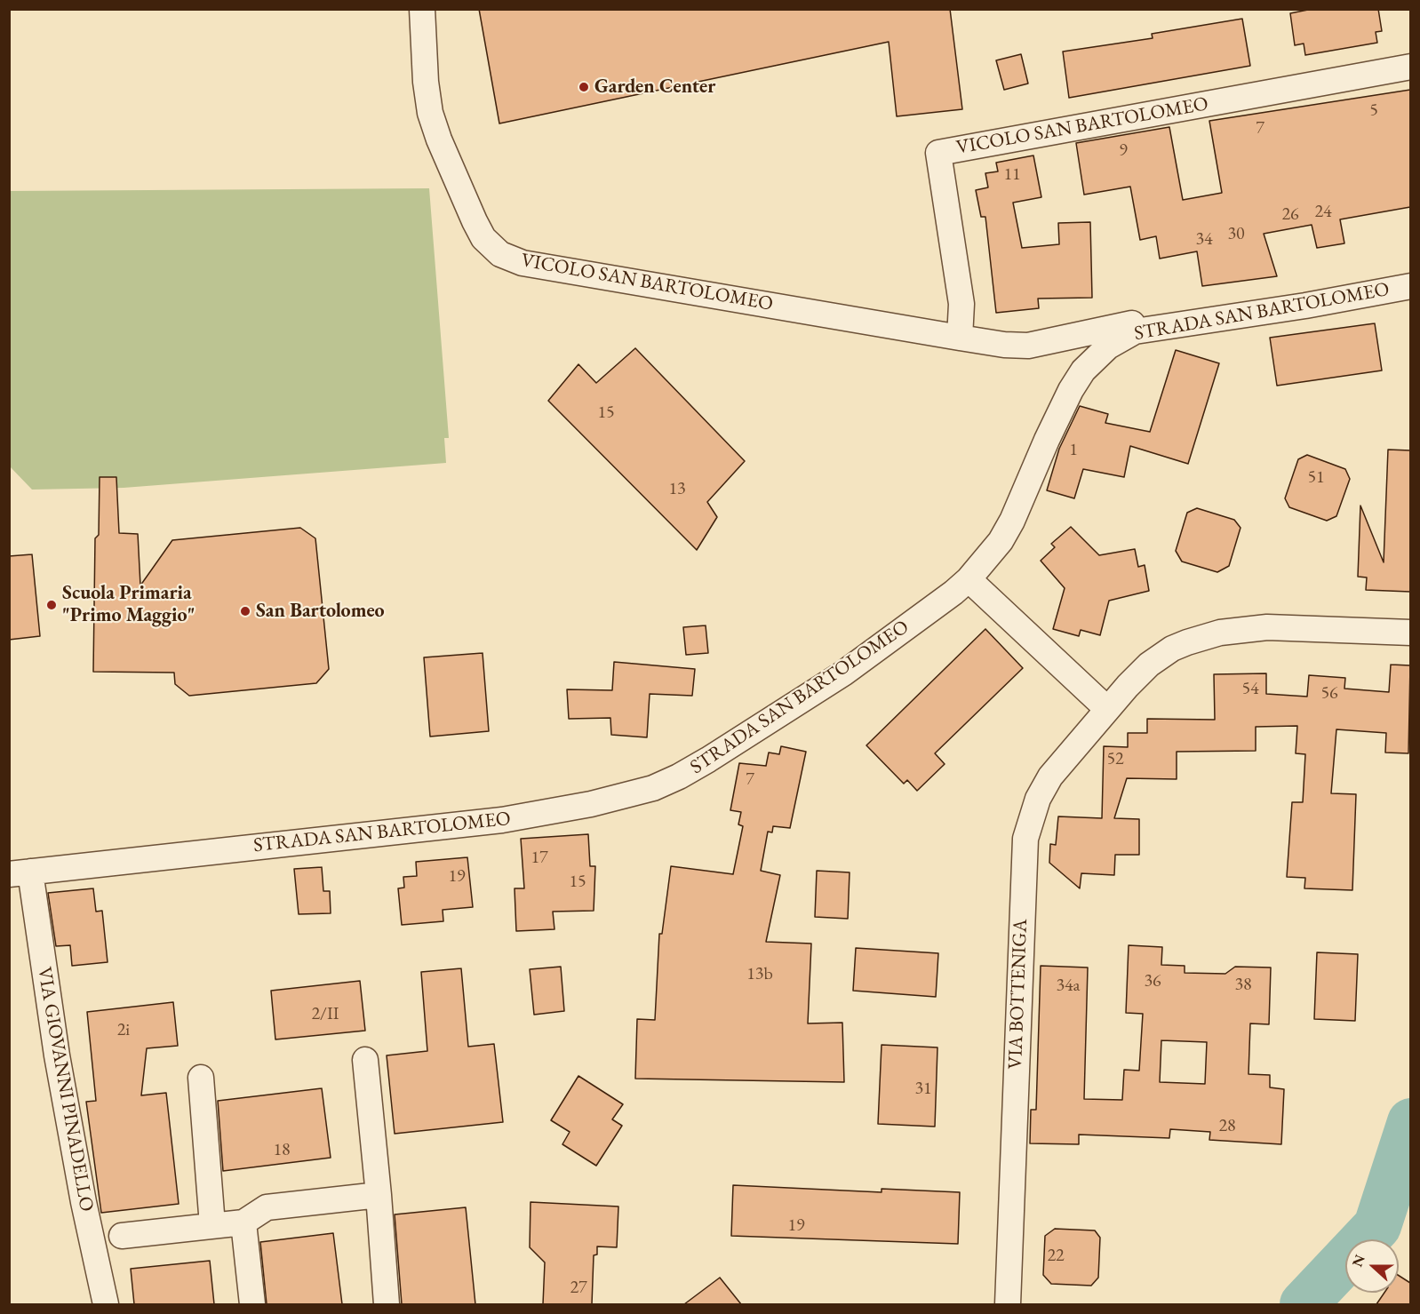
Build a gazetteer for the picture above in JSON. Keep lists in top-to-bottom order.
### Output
{
  "streets": {
    "street": [
      "VICOLO SAN BARTOLOMEO",
      "STRADA SAN BARTOLOMEO",
      "VIA BOTTENIGA",
      "VIA GIOVANNI PINADELLO"
    ]
  },
  "crossings": [
    ["VICOLO SAN BARTOLOMEO", "STRADA SAN BARTOLOMEO"],
    ["STRADA SAN BARTOLOMEO", "VIA GIOVANNI PINADELLO"]
  ],
  "places": ["Garden Center", "Scuola Primaria \"Primo Maggio\"", "San Bartolomeo"],
  "house_numbers": [
    "5",
    "7",
    "9",
    "11",
    "24",
    "26",
    "30",
    "34",
    "15",
    "1",
    "51",
    "13",
    "54",
    "56",
    "52",
    "7",
    "17",
    "19",
    "15",
    "13b",
    "36",
    "38",
    "34a",
    "2/II",
    "2i",
    "31",
    "28",
    "18",
    "19",
    "22",
    "27"
  ],
  "north": "left"
}
